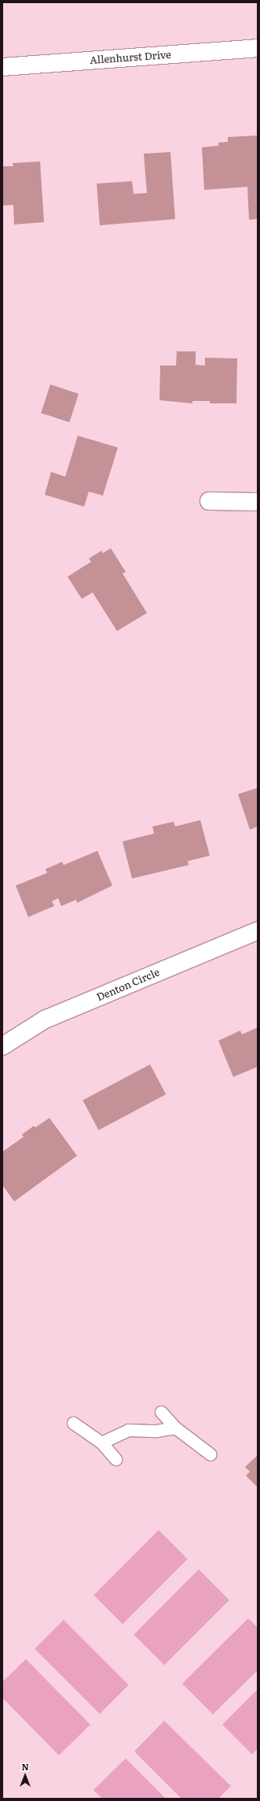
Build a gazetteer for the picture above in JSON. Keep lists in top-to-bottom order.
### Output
{
  "streets": {
    "street": ["Allenhurst Drive", "Denton Circle"]
  },
  "north": "top"
}
